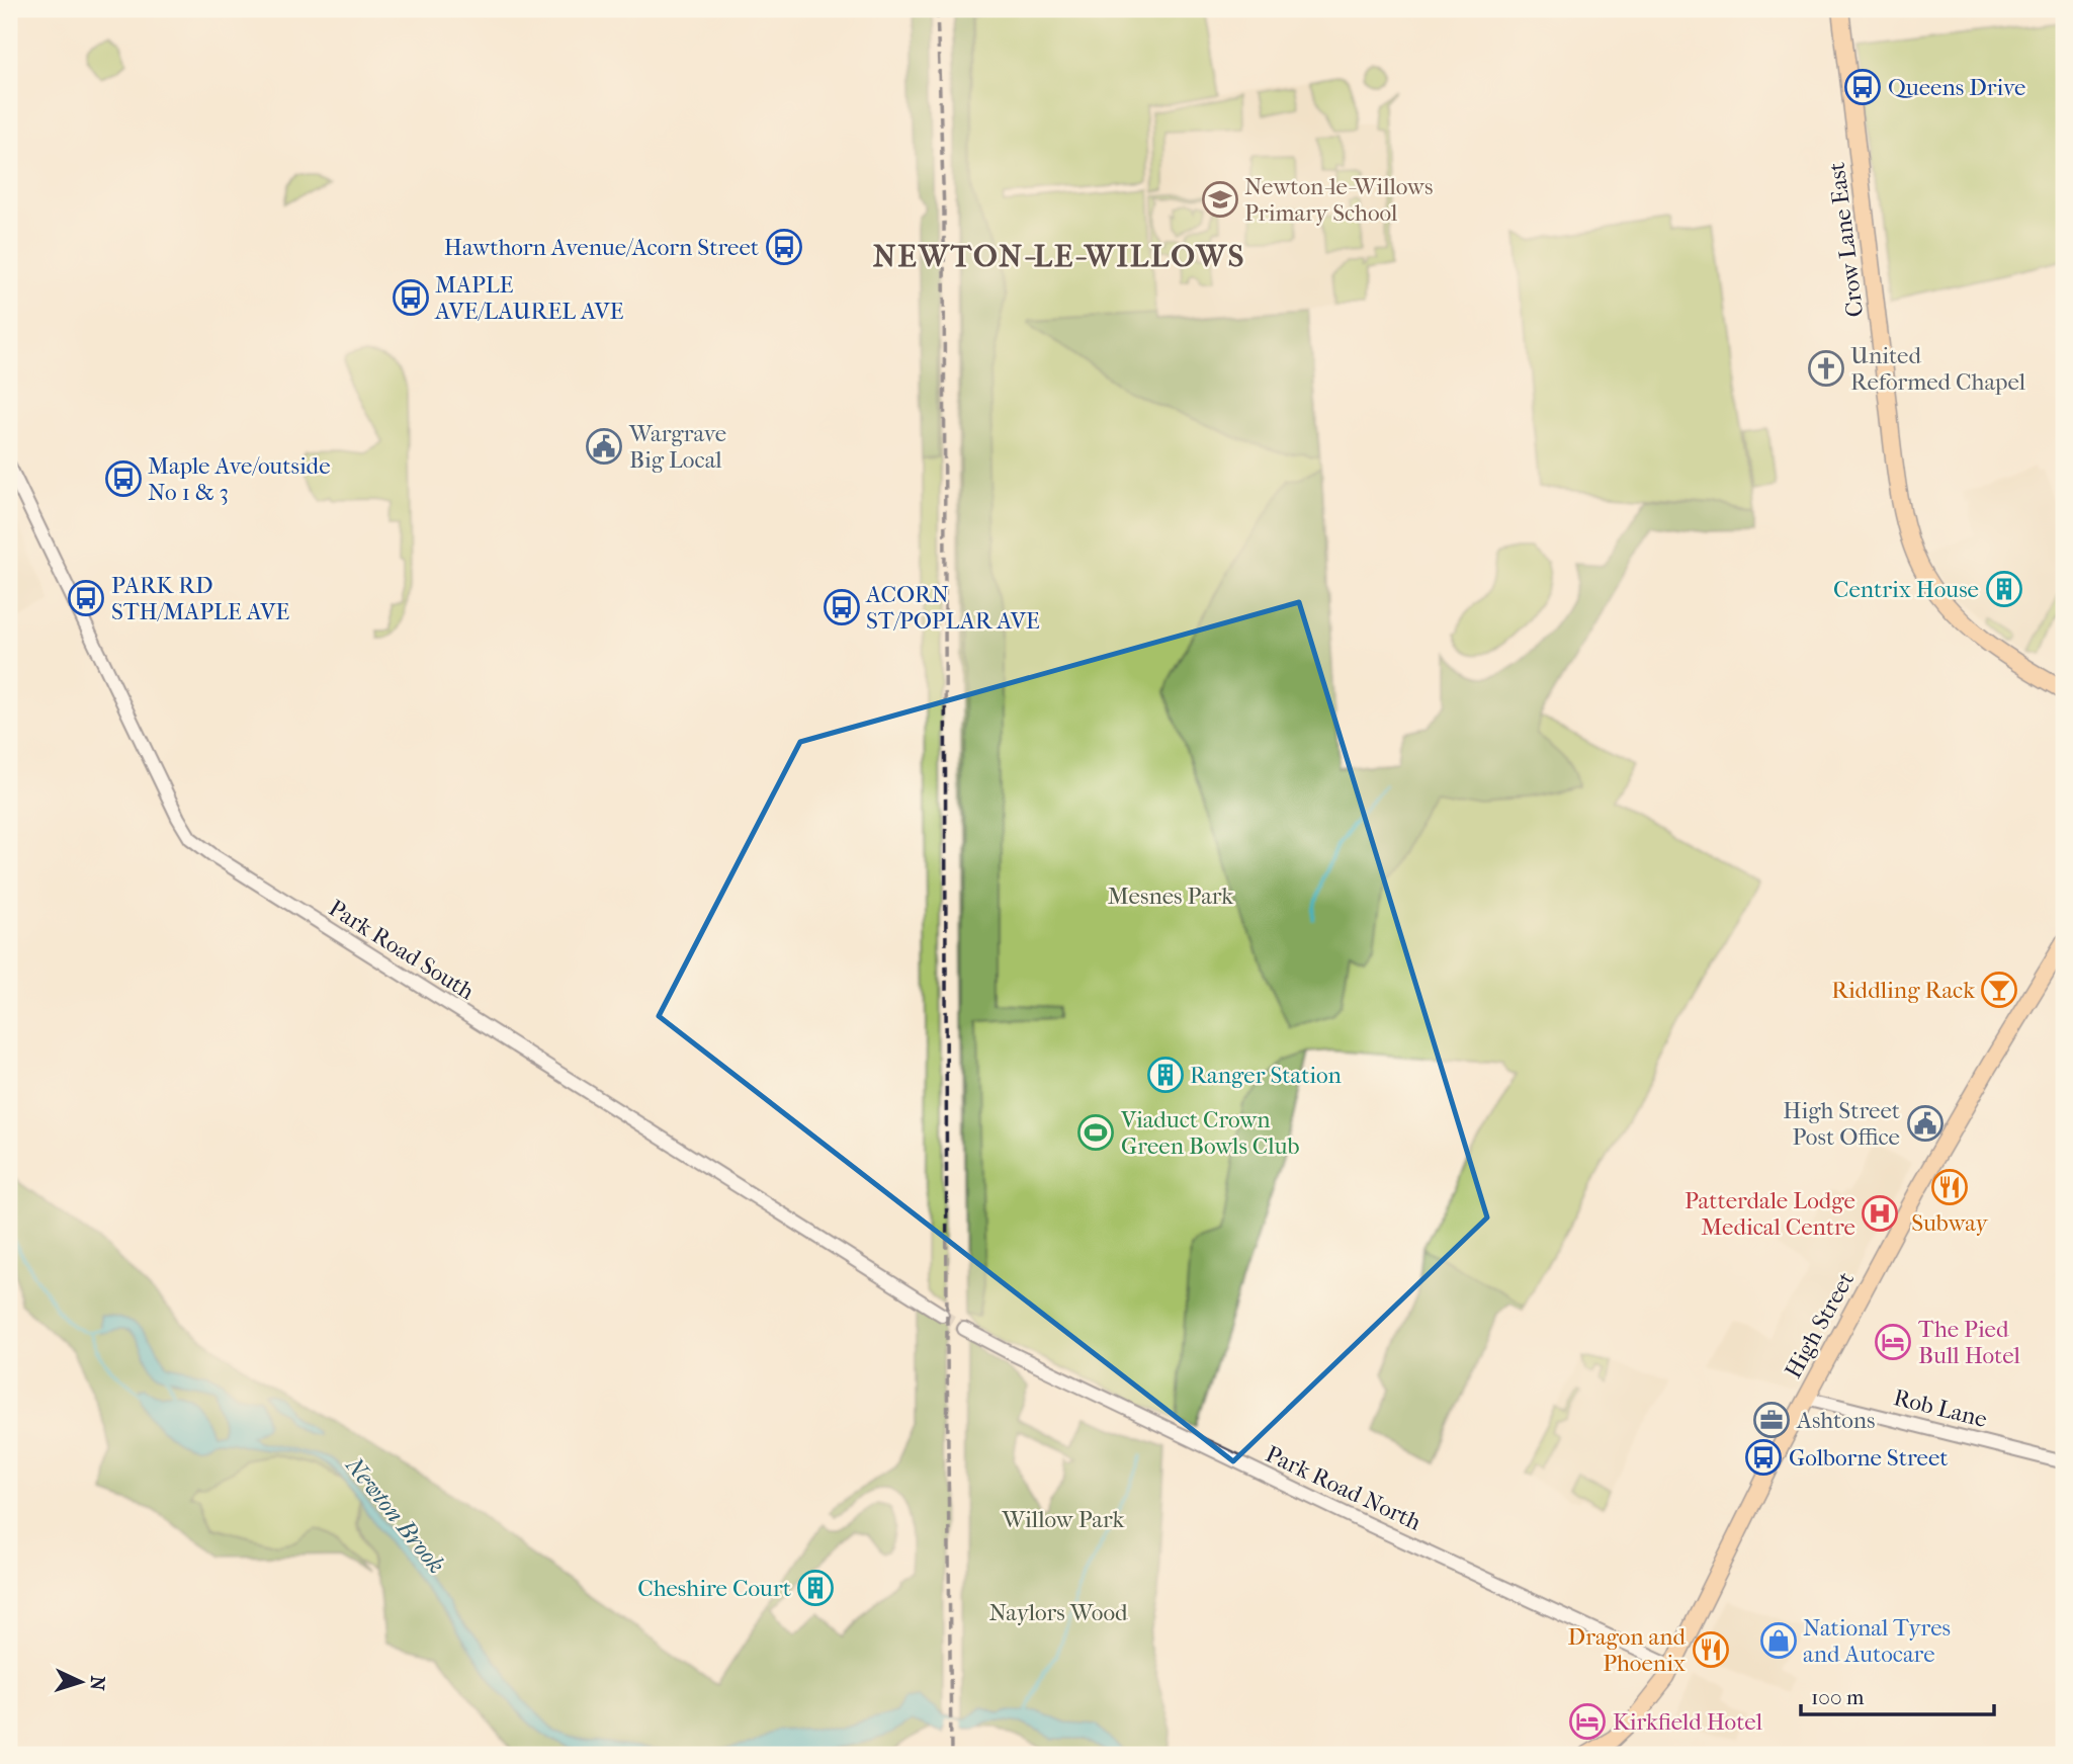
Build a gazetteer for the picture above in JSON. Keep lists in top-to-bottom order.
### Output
{
  "streets": {
    "main road": ["Crow Lane East", "High Street"],
    "street": ["Park Road South", "Rob Lane", "Park Road North"]
  },
  "crossings": [
    ["High Street", "Rob Lane"],
    ["High Street", "Park Road North"]
  ],
  "districts": ["NEWTON-LE-WILLOWS"],
  "water": ["Newton Brook"],
  "parks": ["Mesnes Park", "Willow Park", "Naylors Wood"],
  "places": {
    "bus stop": [
      "Queens Drive",
      "Hawthorn Avenue/Acorn Street",
      "MAPLE AVE/LAUREL AVE",
      "Maple Ave/outside No 1 & 3",
      "PARK RD STH/MAPLE AVE",
      "ACORN ST/POPLAR AVE",
      "Golborne Street"
    ],
    "school or university": ["Newton-le-Willows Primary School"],
    "church": ["United Reformed Chapel"],
    "public building": ["Wargrave Big Local", "High Street Post Office"],
    "building": ["Centrix House", "Ranger Station", "Cheshire Court"],
    "bar": ["Riddling Rack"],
    "sports": ["Viaduct Crown Green Bowls Club"],
    "restaurant": ["Subway", "Dragon and Phoenix"],
    "hospital": ["Patterdale Lodge Medical Centre"],
    "hotel": ["The Pied Bull Hotel", "Kirkfield Hotel"],
    "office": ["Ashtons"],
    "shop": ["National Tyres and Autocare"]
  },
  "scale_bar": "100 m",
  "north": "right"
}
